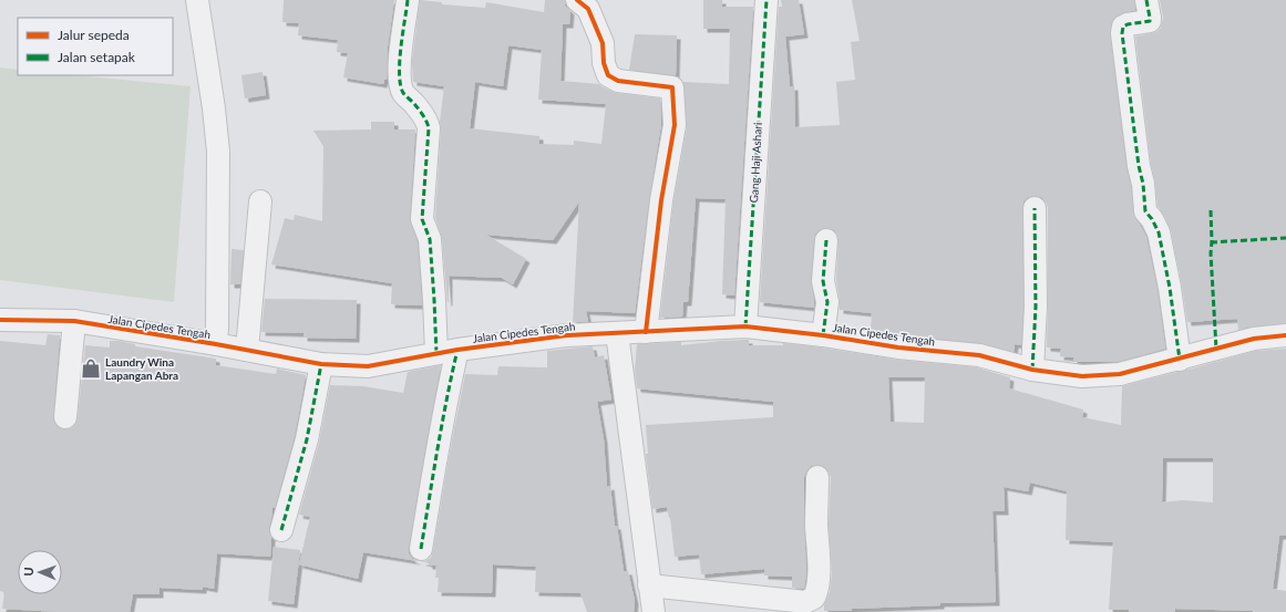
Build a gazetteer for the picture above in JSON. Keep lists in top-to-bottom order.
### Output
{
  "streets": {
    "street": ["Gang Haji Ashari", "Jalan Cipedes Tengah"]
  },
  "crossings": [
    ["Gang Haji Ashari", "Jalan Cipedes Tengah"]
  ],
  "places": {
    "shop": ["Laundry Wina Lapangan Abra"]
  },
  "legend": ["Jalur sepeda", "Jalan setapak"],
  "north": "left"
}
